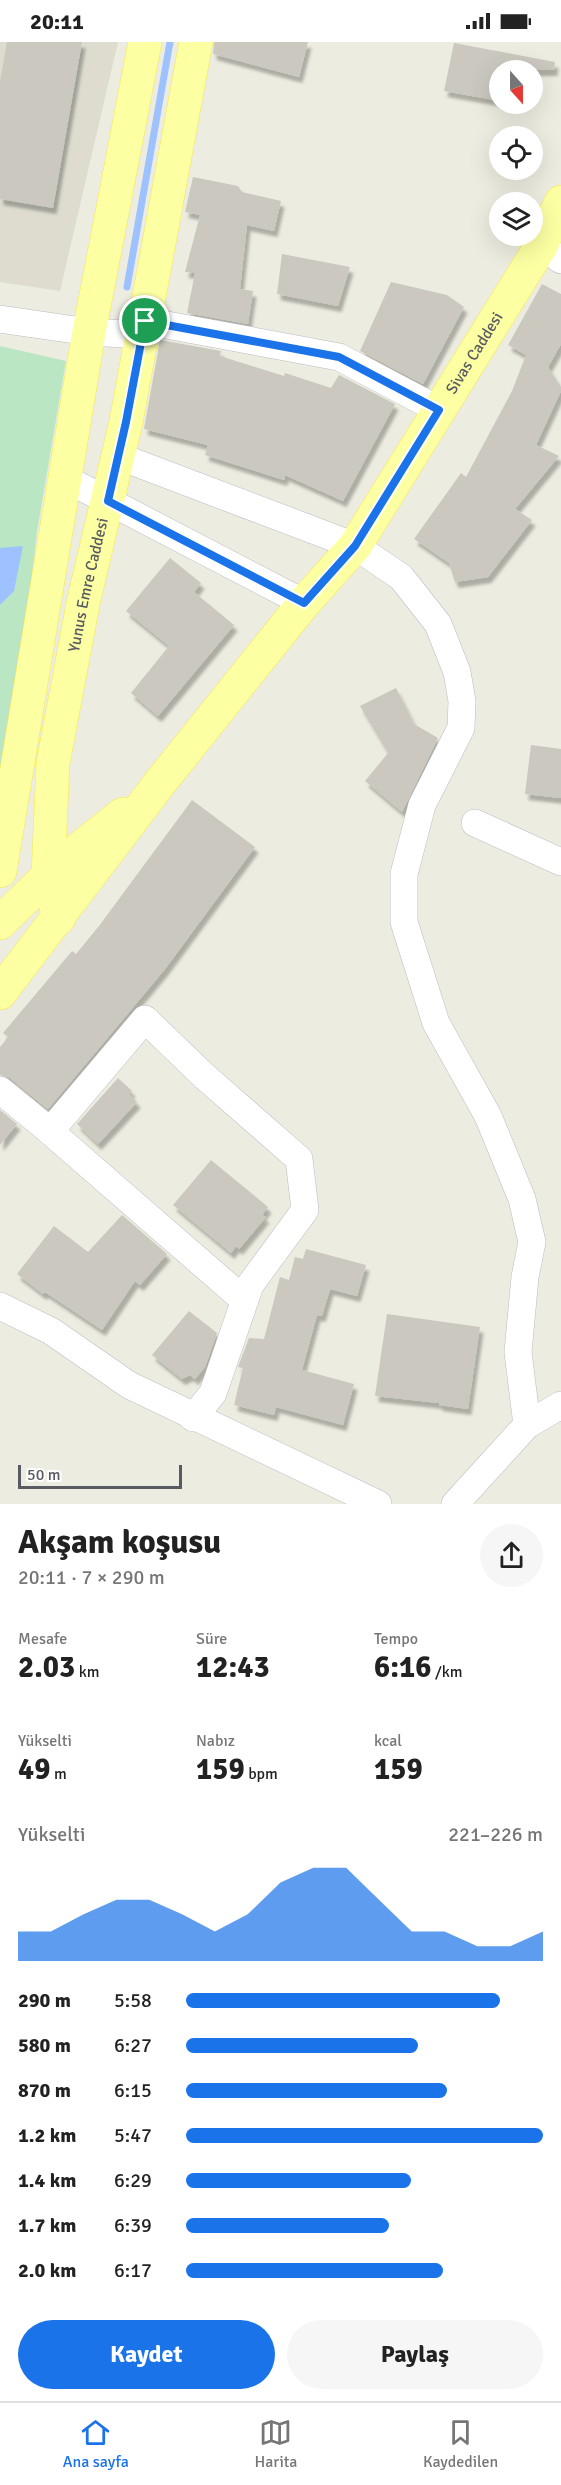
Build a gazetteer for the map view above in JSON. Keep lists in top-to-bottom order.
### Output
{
  "streets": {
    "main road": ["Sivas Caddesi", "Yunus Emre Caddesi"]
  },
  "scale_bar": "50 m",
  "north": "bottom",
  "page": {
    "status": "20:11",
    "scale": "50 m",
    "heading": ["Akşam koşusu", "20:11 · 7 × 290 m"],
    "stats": [
      ["Mesafe", "2.03 km"],
      ["Süre", "12:43"],
      ["Tempo", "6:16 /km"],
      ["Yükselti", "49 m"],
      ["Nabız", "159 bpm"],
      ["kcal", "159"]
    ],
    "chart": ["Yükselti", "221–226 m"],
    "list": [
      {
        "name": "290 m",
        "note": "5:58"
      },
      {
        "name": "580 m",
        "note": "6:27"
      },
      {
        "name": "870 m",
        "note": "6:15"
      },
      {
        "name": "1.2 km",
        "note": "5:47"
      },
      {
        "name": "1.4 km",
        "note": "6:29"
      },
      {
        "name": "1.7 km",
        "note": "6:39"
      },
      {
        "name": "2.0 km",
        "note": "6:17"
      }
    ],
    "buttons": ["Kaydet", "Paylaş"],
    "tabs": ["Ana sayfa", "Harita", "Kaydedilen"]
  }
}
